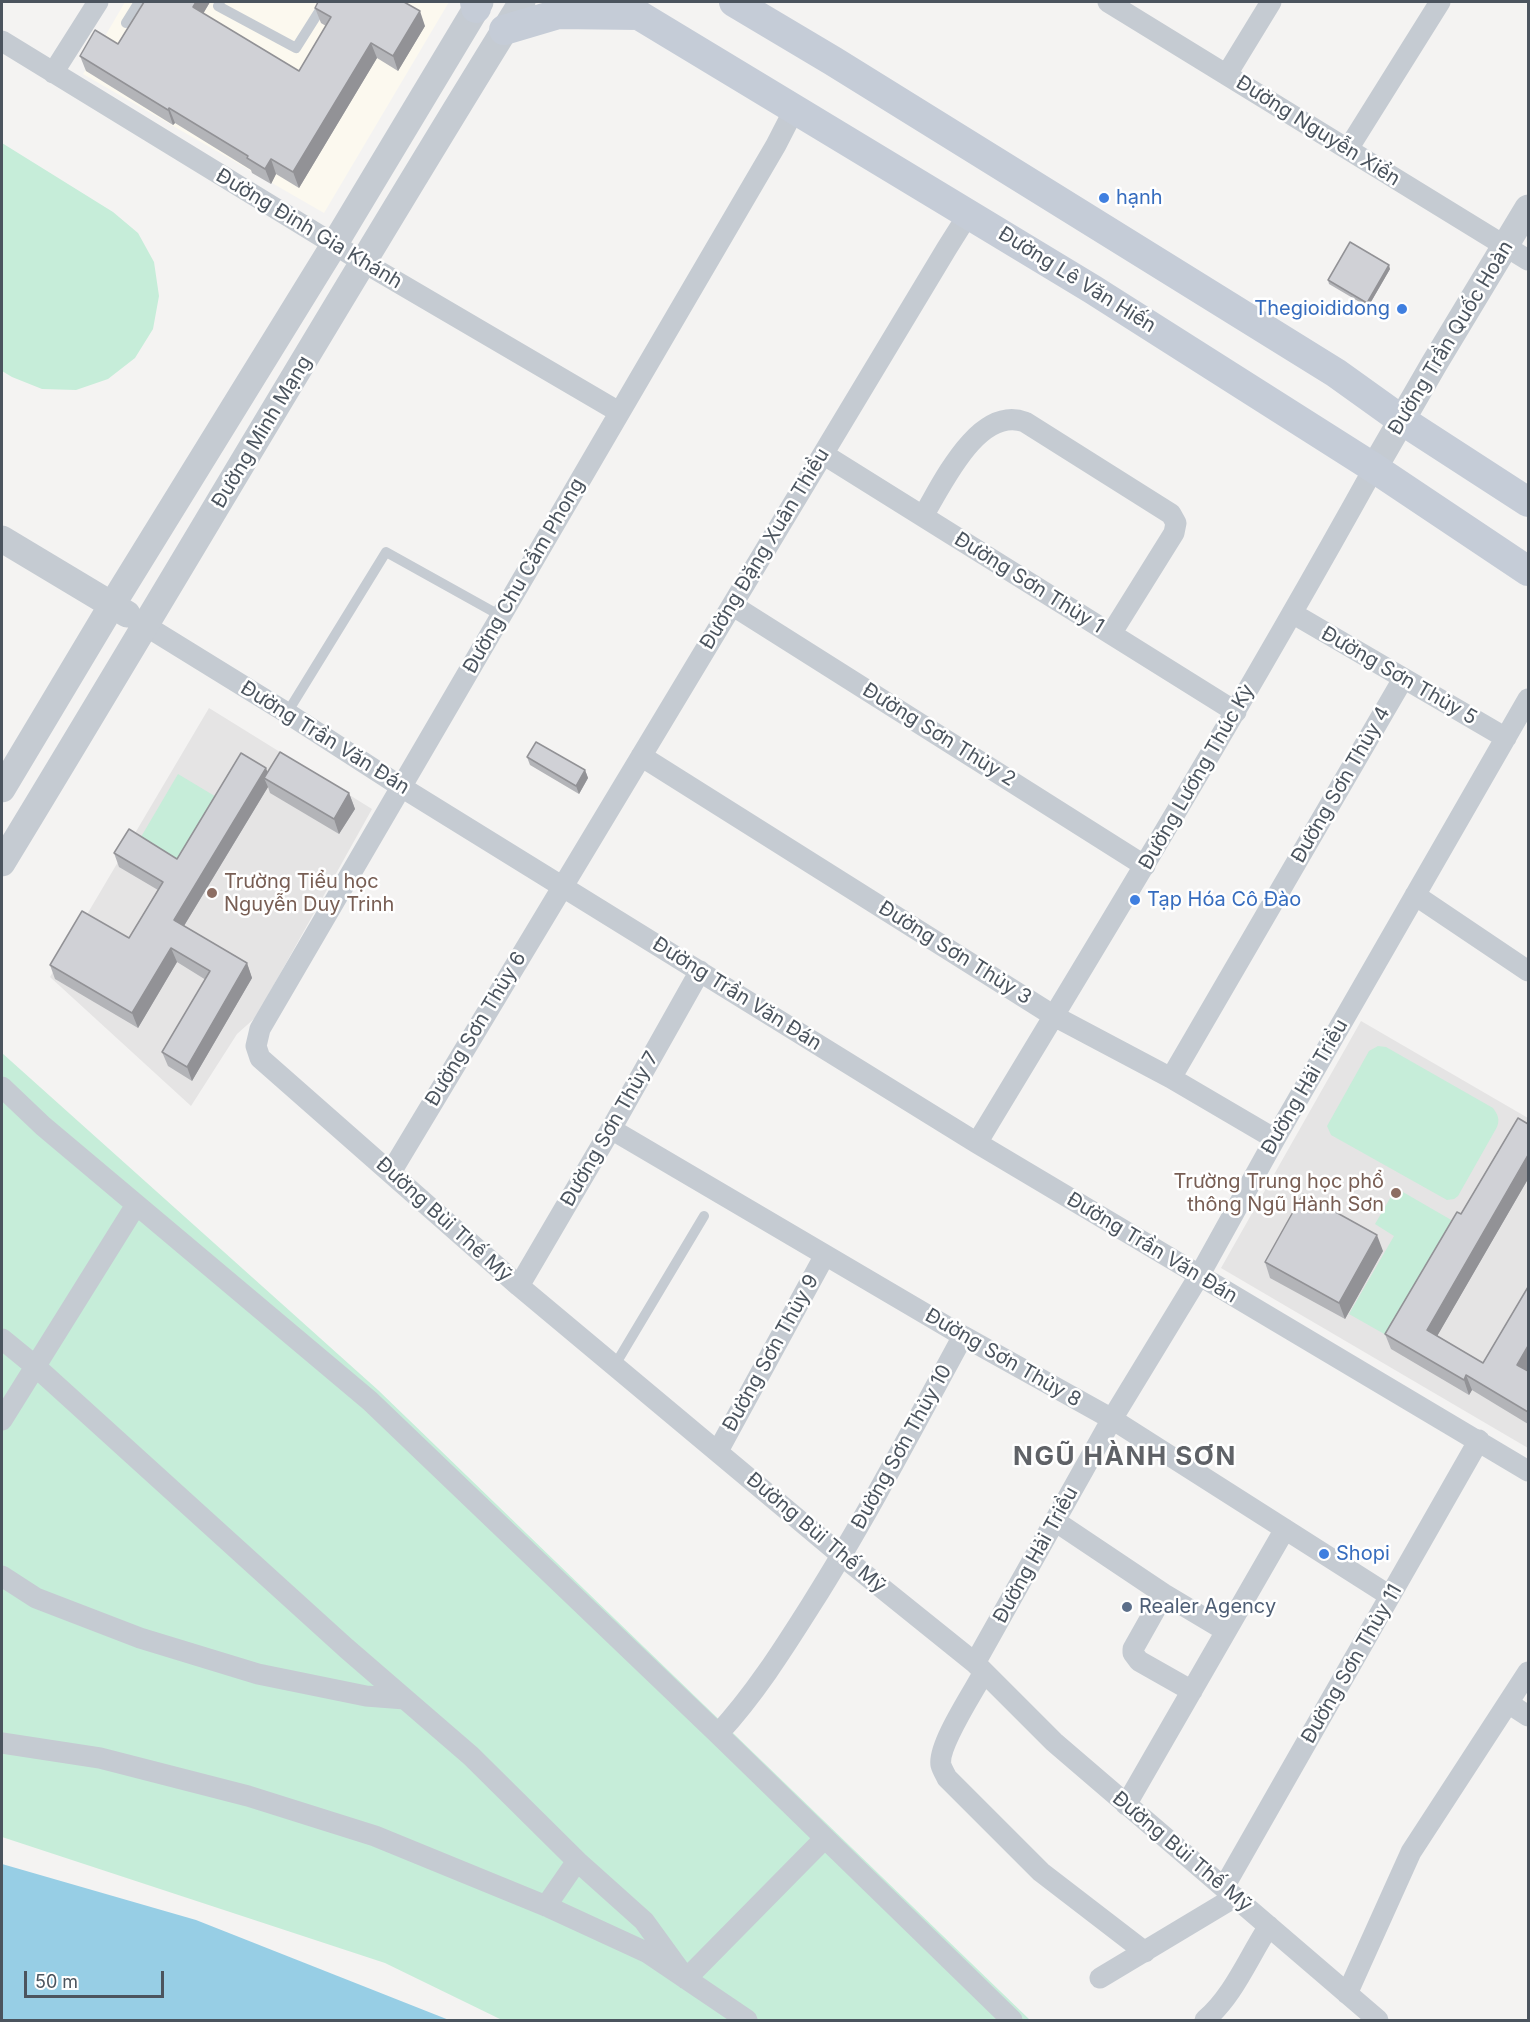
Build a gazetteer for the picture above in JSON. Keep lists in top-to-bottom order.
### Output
{
  "streets": {
    "main road": ["Đường Lê Văn Hiến"],
    "street": [
      "Đường Nguyễn Xiển",
      "Đường Đinh Gia Khánh",
      "Đường Trần Quốc Hoàn",
      "Đường Minh Mạng",
      "Đường Đặng Xuân Thiều",
      "Đường Chu Cẩm Phong",
      "Đường Sơn Thủy 1",
      "Đường Sơn Thủy 5",
      "Đường Sơn Thủy 2",
      "Đường Trần Văn Đán",
      "Đường Lương Thúc Kỳ",
      "Đường Sơn Thủy 4",
      "Đường Sơn Thủy 3",
      "Đường Sơn Thủy 6",
      "Đường Hải Triều",
      "Đường Sơn Thủy 7",
      "Đường Bùi Thế Mỹ",
      "Đường Sơn Thủy 9",
      "Đường Sơn Thủy 8",
      "Đường Sơn Thủy 10",
      "Đường Sơn Thủy 11"
    ]
  },
  "crossings": [
    ["Đường Nguyễn Xiển", "Đường Trần Quốc Hoàn"],
    ["Đường Đinh Gia Khánh", "Đường Minh Mạng"],
    ["Đường Đinh Gia Khánh", "Đường Chu Cẩm Phong"],
    ["Đường Lê Văn Hiến", "Đường Trần Quốc Hoàn"],
    ["Đường Lê Văn Hiến", "Đường Đặng Xuân Thiều"],
    ["Đường Lê Văn Hiến", "Đường Chu Cẩm Phong"],
    ["Đường Lê Văn Hiến", "Đường Lương Thúc Kỳ"],
    ["Đường Trần Quốc Hoàn", "Đường Lương Thúc Kỳ"],
    ["Đường Minh Mạng", "Đường Trần Văn Đán"],
    ["Đường Đặng Xuân Thiều", "Đường Sơn Thủy 1"],
    ["Đường Đặng Xuân Thiều", "Đường Sơn Thủy 2"],
    ["Đường Đặng Xuân Thiều", "Đường Trần Văn Đán"],
    ["Đường Đặng Xuân Thiều", "Đường Sơn Thủy 3"],
    ["Đường Đặng Xuân Thiều", "Đường Sơn Thủy 6"],
    ["Đường Chu Cẩm Phong", "Đường Trần Văn Đán"],
    ["Đường Chu Cẩm Phong", "Đường Bùi Thế Mỹ"],
    ["Đường Sơn Thủy 1", "Đường Lương Thúc Kỳ"],
    ["Đường Sơn Thủy 5", "Đường Lương Thúc Kỳ"],
    ["Đường Sơn Thủy 5", "Đường Sơn Thủy 4"],
    ["Đường Sơn Thủy 5", "Đường Hải Triều"],
    ["Đường Sơn Thủy 2", "Đường Lương Thúc Kỳ"],
    ["Đường Trần Văn Đán", "Đường Lương Thúc Kỳ"],
    ["Đường Trần Văn Đán", "Đường Sơn Thủy 6"],
    ["Đường Trần Văn Đán", "Đường Hải Triều"],
    ["Đường Trần Văn Đán", "Đường Sơn Thủy 7"],
    ["Đường Trần Văn Đán", "Đường Sơn Thủy 11"],
    ["Đường Lương Thúc Kỳ", "Đường Sơn Thủy 3"],
    ["Đường Sơn Thủy 4", "Đường Sơn Thủy 3"],
    ["Đường Sơn Thủy 3", "Đường Hải Triều"],
    ["Đường Sơn Thủy 6", "Đường Bùi Thế Mỹ"],
    ["Đường Hải Triều", "Đường Bùi Thế Mỹ"],
    ["Đường Hải Triều", "Đường Sơn Thủy 8"],
    ["Đường Sơn Thủy 7", "Đường Bùi Thế Mỹ"],
    ["Đường Sơn Thủy 7", "Đường Sơn Thủy 8"],
    ["Đường Bùi Thế Mỹ", "Đường Sơn Thủy 9"],
    ["Đường Bùi Thế Mỹ", "Đường Sơn Thủy 10"],
    ["Đường Bùi Thế Mỹ", "Đường Sơn Thủy 11"],
    ["Đường Sơn Thủy 9", "Đường Sơn Thủy 8"],
    ["Đường Sơn Thủy 8", "Đường Sơn Thủy 10"],
    ["Đường Sơn Thủy 8", "Đường Sơn Thủy 11"]
  ],
  "districts": ["NGŨ HÀNH SƠN"],
  "places": [
    "hạnh",
    "Thegioididong",
    "Trường Tiểu học Nguyễn Duy Trinh",
    "Tạp Hóa Cô Đào",
    "Trường Trung học phổ thông Ngũ Hành Sơn",
    "Shopi",
    "Realer Agency"
  ],
  "scale_bar": "50 m"
}
